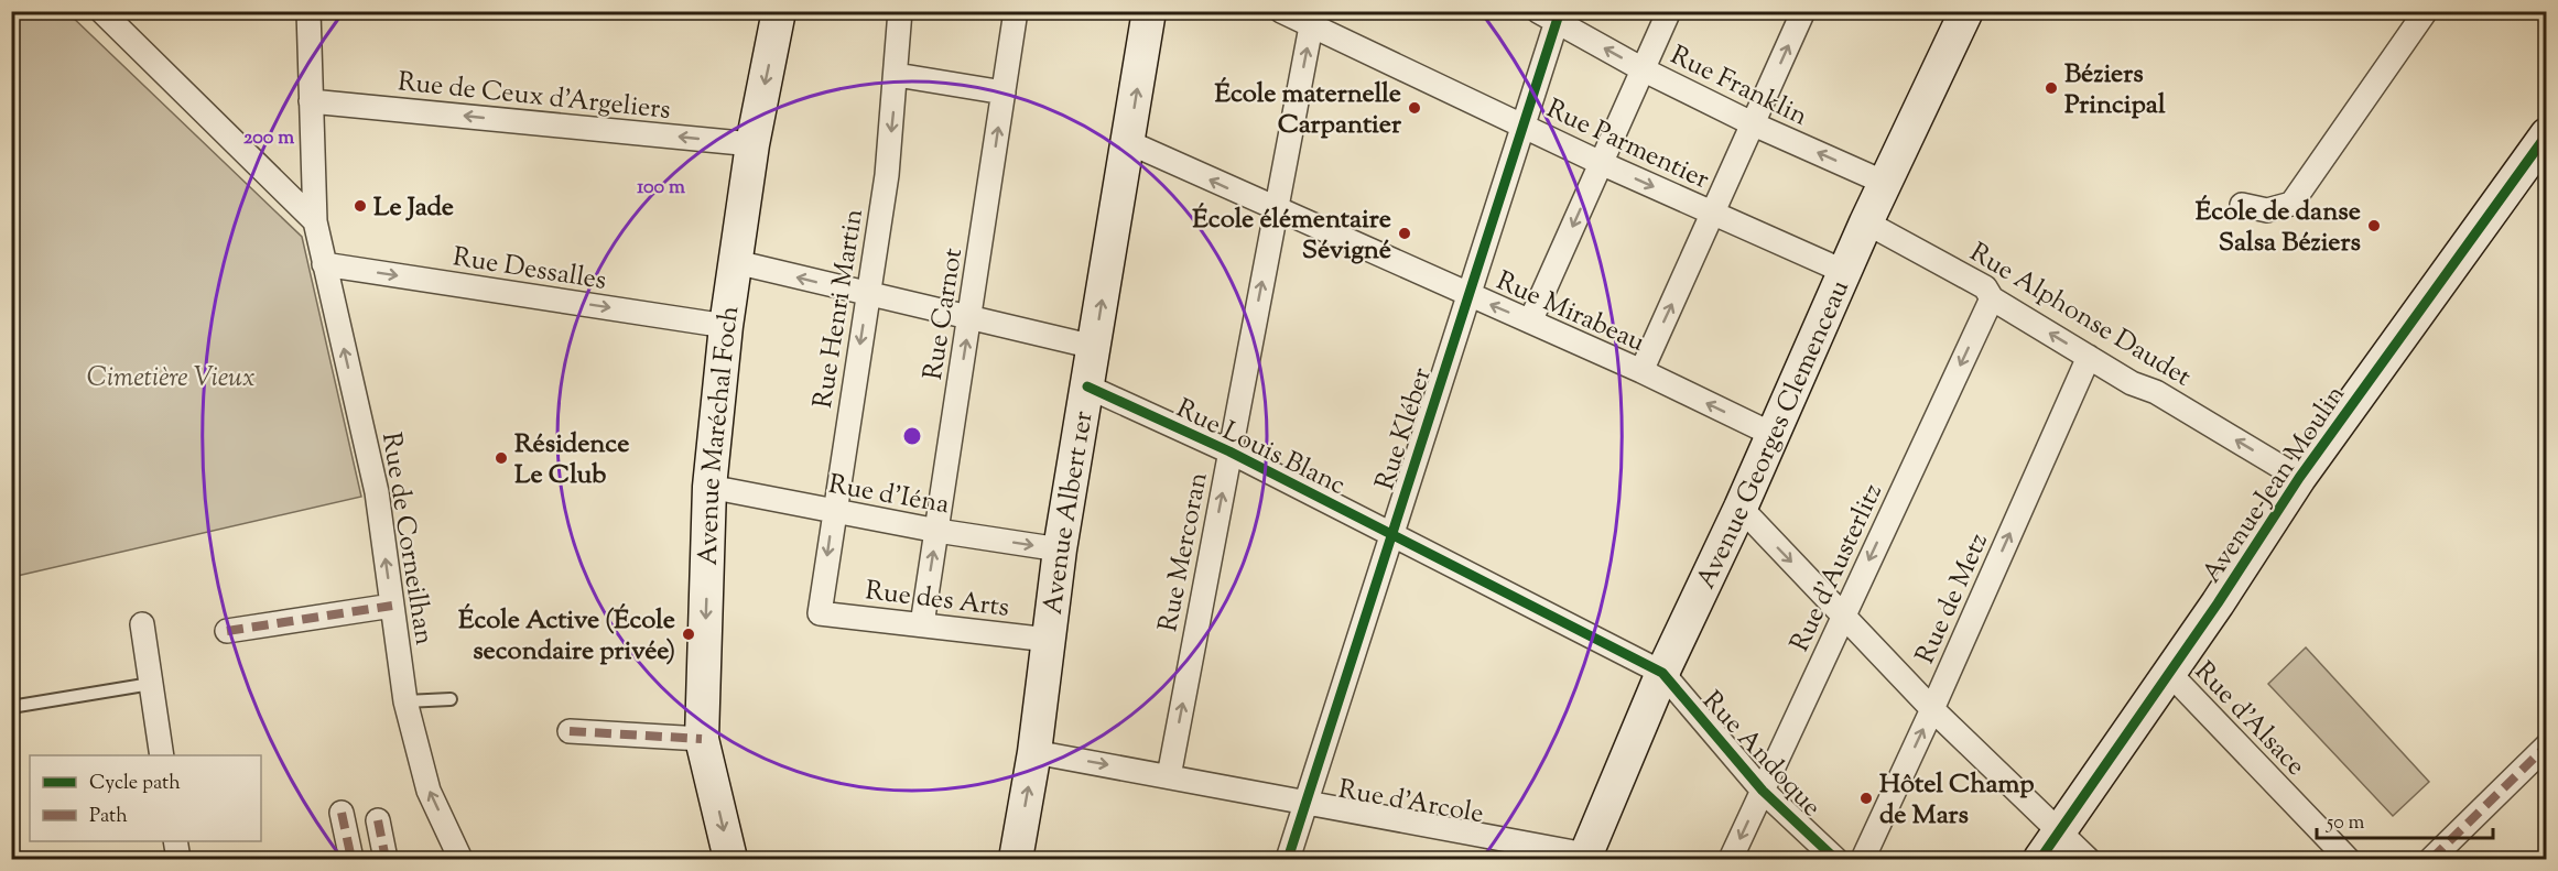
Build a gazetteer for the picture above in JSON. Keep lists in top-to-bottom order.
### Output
{
  "streets": {
    "main road": [
      "Avenue Georges Clemenceau",
      "Avenue Maréchal Foch",
      "Avenue Jean Moulin",
      "Avenue Albert 1er"
    ],
    "street": [
      "Rue Franklin",
      "Rue de Ceux d'Argeliers",
      "Rue Parmentier",
      "Rue Dessalles",
      "Rue Henri Martin",
      "Rue Mirabeau",
      "Rue Carnot",
      "Rue Alphonse Daudet",
      "Rue Kléber",
      "Rue Louis Blanc",
      "Rue d'Iéna",
      "Rue de Corneilhan",
      "Rue Mercoran",
      "Rue d'Austerlitz",
      "Rue des Arts",
      "Rue de Metz",
      "Rue d'Alsace",
      "Rue Andoque",
      "Rue d'Arcole"
    ]
  },
  "crossings": [
    ["Rue Franklin", "Rue Kléber"],
    ["Rue Franklin", "Avenue Georges Clemenceau"],
    ["Rue de Ceux d'Argeliers", "Avenue Maréchal Foch"],
    ["Rue de Ceux d'Argeliers", "Rue de Corneilhan"],
    ["Rue Parmentier", "Rue Kléber"],
    ["Rue Parmentier", "Avenue Georges Clemenceau"],
    ["Rue Parmentier", "Rue Mercoran"],
    ["Rue Dessalles", "Avenue Maréchal Foch"],
    ["Rue Dessalles", "Rue de Corneilhan"],
    ["Rue Henri Martin", "Rue d'Iéna"],
    ["Rue Henri Martin", "Rue des Arts"],
    ["Rue Mirabeau", "Rue Kléber"],
    ["Rue Mirabeau", "Avenue Georges Clemenceau"],
    ["Rue Mirabeau", "Avenue Albert 1er"],
    ["Rue Mirabeau", "Rue Mercoran"],
    ["Rue Carnot", "Rue d'Iéna"],
    ["Rue Carnot", "Rue des Arts"],
    ["Rue Alphonse Daudet", "Avenue Georges Clemenceau"],
    ["Rue Alphonse Daudet", "Avenue Jean Moulin"],
    ["Rue Alphonse Daudet", "Rue d'Austerlitz"],
    ["Rue Alphonse Daudet", "Rue de Metz"],
    ["Rue Kléber", "Rue Louis Blanc"],
    ["Rue Kléber", "Rue d'Arcole"],
    ["Avenue Georges Clemenceau", "Rue Louis Blanc"],
    ["Avenue Georges Clemenceau", "Rue Andoque"],
    ["Avenue Georges Clemenceau", "Rue d'Arcole"],
    ["Avenue Maréchal Foch", "Rue d'Iéna"],
    ["Rue Louis Blanc", "Avenue Albert 1er"],
    ["Rue Louis Blanc", "Rue Mercoran"],
    ["Rue Louis Blanc", "Rue Andoque"],
    ["Avenue Jean Moulin", "Rue d'Alsace"],
    ["Rue d'Iéna", "Avenue Albert 1er"],
    ["Avenue Albert 1er", "Rue des Arts"],
    ["Avenue Albert 1er", "Rue d'Arcole"],
    ["Rue Mercoran", "Rue d'Arcole"],
    ["Rue d'Austerlitz", "Rue Andoque"]
  ],
  "one_way": [
    "Rue Franklin",
    "Rue de Ceux d'Argeliers",
    "Rue Dessalles",
    "Rue Henri Martin",
    "Rue Mirabeau",
    "Rue Carnot",
    "Rue Alphonse Daudet",
    "Avenue Maréchal Foch",
    "Avenue Albert 1er",
    "Rue de Corneilhan",
    "Rue Mercoran",
    "Rue d'Austerlitz",
    "Rue de Metz"
  ],
  "parks": ["Cimetière Vieux"],
  "places": [
    "Béziers Principal",
    "École maternelle Carpantier",
    "Le Jade",
    "École de danse Salsa Béziers",
    "École élémentaire Sévigné",
    "Résidence Le Club",
    "École Active (École secondaire privée)",
    "Hôtel Champ de Mars"
  ],
  "legend": ["Cycle path", "Path"],
  "scale_bar": "50 m",
  "rings": ["200 m", "100 m"]
}
